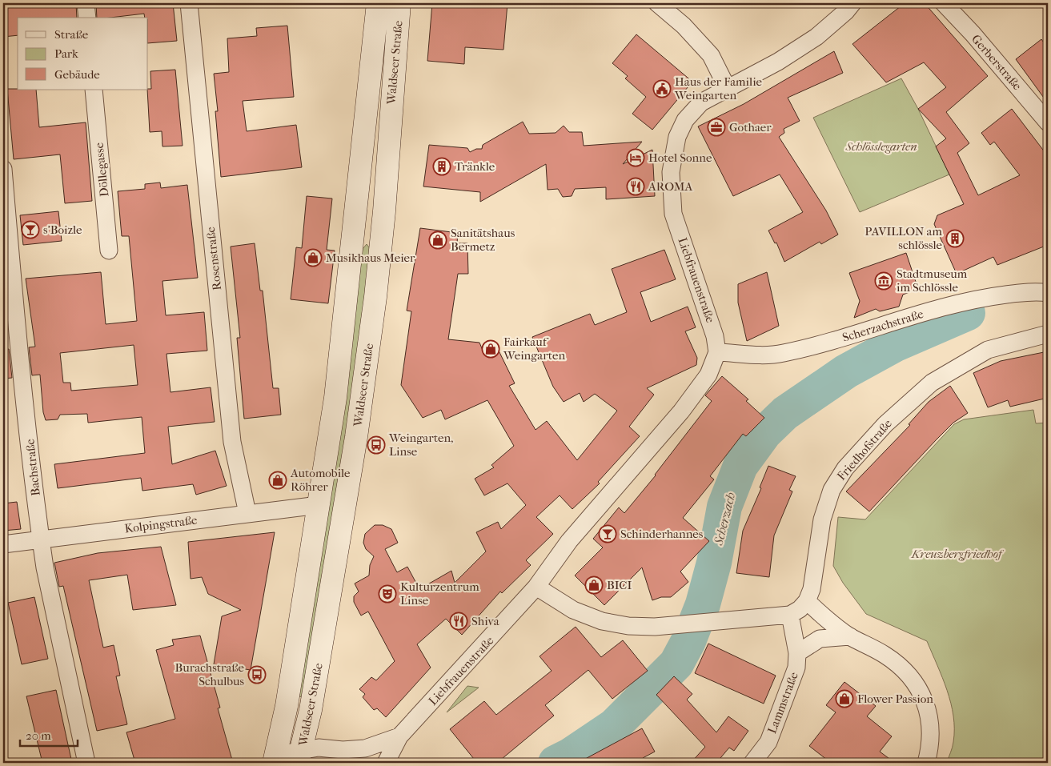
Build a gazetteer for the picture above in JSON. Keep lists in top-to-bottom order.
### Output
{
  "streets": {
    "main road": ["Waldseer Straße"],
    "street": [
      "Gerberstraße",
      "Döllegasse",
      "Rosenstraße",
      "Liebfrauenstraße",
      "Scherzachstraße",
      "Friedhofstraße",
      "Bachstraße",
      "Kolpingstraße",
      "Lammstraße"
    ]
  },
  "crossings": [
    ["Waldseer Straße", "Liebfrauenstraße"],
    ["Waldseer Straße", "Kolpingstraße"],
    ["Rosenstraße", "Kolpingstraße"],
    ["Liebfrauenstraße", "Scherzachstraße"],
    ["Bachstraße", "Kolpingstraße"]
  ],
  "water": ["Scherzach"],
  "parks": ["Schlösslegarten", "Kreuzbergfriedhof"],
  "places": {
    "public building": ["Haus der Familie Weingarten"],
    "office": ["Gothaer"],
    "hotel": ["Hotel Sonne"],
    "building": ["Tränkle", "PAVILLON am schlössle"],
    "restaurant": ["AROMA", "Shiva"],
    "bar": ["s'Boizle", "Schinderhannes"],
    "shop": [
      "Sanitätshaus Bermetz",
      "Musikhaus Meier",
      "Fairkauf Weingarten",
      "Automobile Röhrer",
      "BICI",
      "Flower Passion"
    ],
    "museum": ["Stadtmuseum im Schlössle"],
    "bus stop": ["Weingarten, Linse", "Burachstraße Schulbus"],
    "theatre": ["Kulturzentrum Linse"]
  },
  "legend": ["Straße", "Park", "Gebäude"],
  "scale_bar": "20 m"
}
